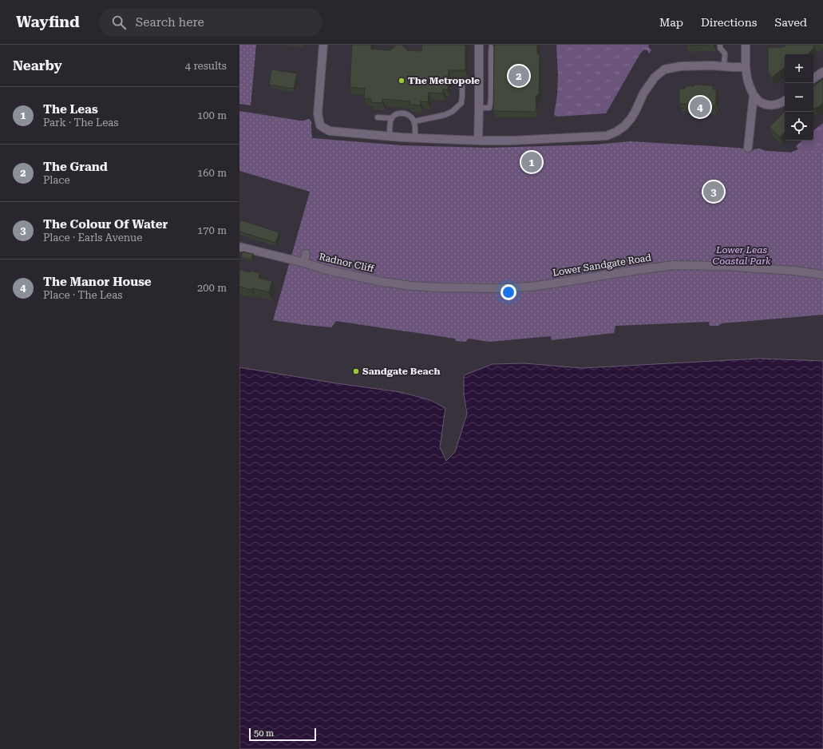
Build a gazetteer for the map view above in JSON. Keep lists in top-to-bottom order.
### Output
{
  "streets": {
    "street": ["Radnor Cliff", "Lower Sandgate Road"]
  },
  "crossings": [
    ["Radnor Cliff", "Lower Sandgate Road"]
  ],
  "parks": ["Lower Leas Coastal Park"],
  "places": ["The Metropole", "Sandgate Beach"],
  "scale_bar": "50 m",
  "page": {
    "header": "Wayfind",
    "search": "Search here",
    "nav": ["Map", "Directions", "Saved"],
    "heading": ["Nearby", "4 results"],
    "map_buttons": ["+", "−"],
    "pins": [
      "2",
      "4",
      "1",
      "3"
    ],
    "list": [
      {
        "mark": "1",
        "name": "The Leas",
        "note": "Park · The Leas",
        "value": "100 m"
      },
      {
        "mark": "2",
        "name": "The Grand",
        "note": "Place",
        "value": "160 m"
      },
      {
        "mark": "3",
        "name": "The Colour Of Water",
        "note": "Place · Earls Avenue",
        "value": "170 m"
      },
      {
        "mark": "4",
        "name": "The Manor House",
        "note": "Place · The Leas",
        "value": "200 m"
      }
    ],
    "scale": "50 m"
  }
}
